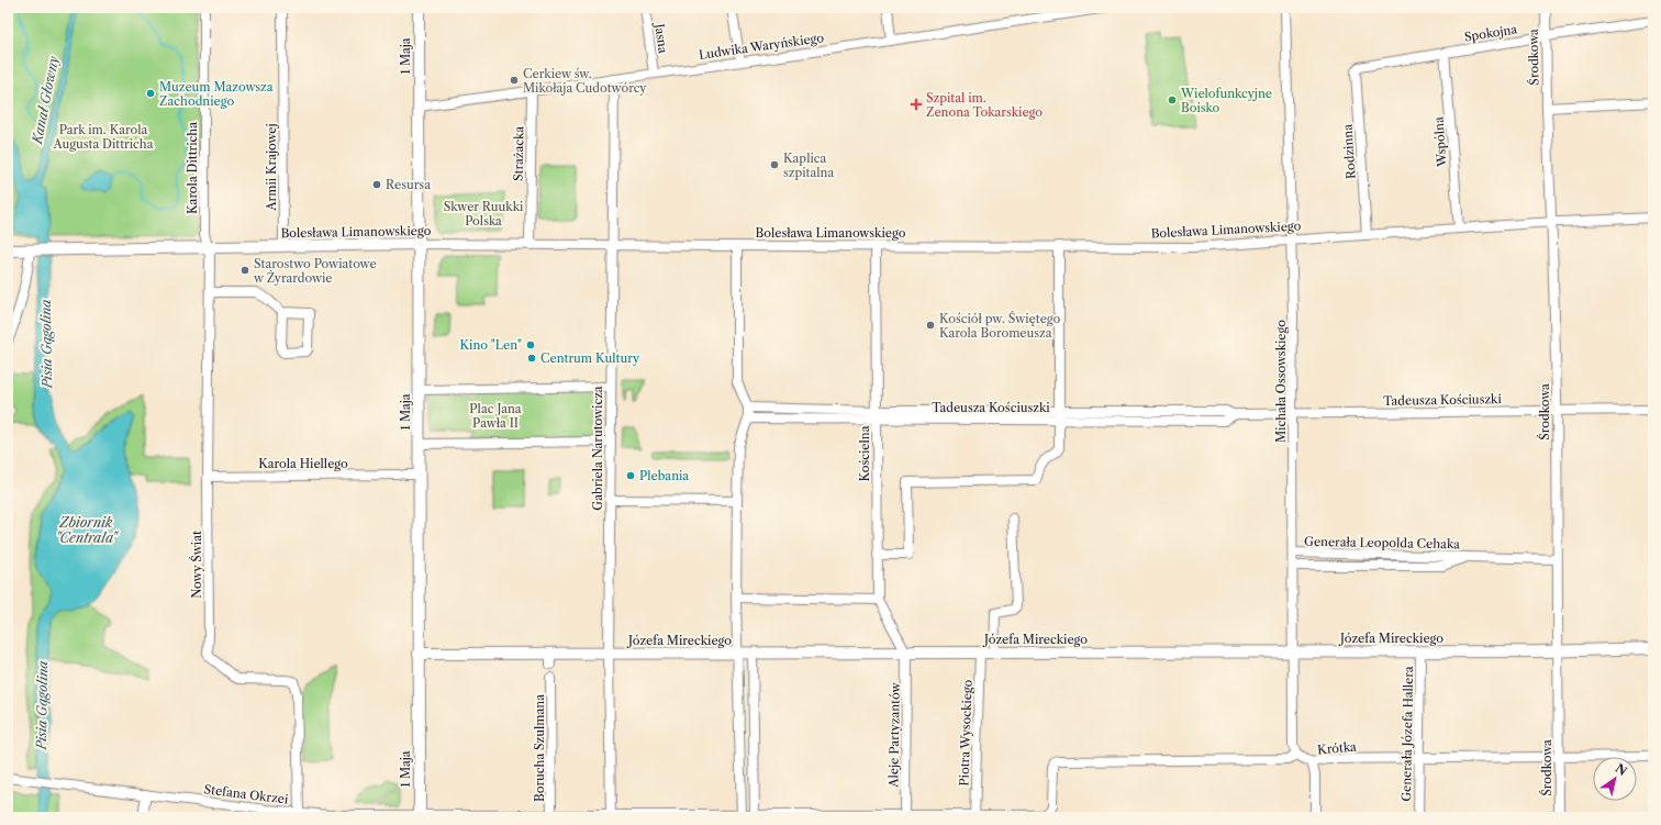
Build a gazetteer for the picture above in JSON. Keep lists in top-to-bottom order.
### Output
{
  "streets": {
    "street": [
      "Spokojna",
      "Jasna",
      "Ludwika Waryńskiego",
      "1 Maja",
      "Środkowa",
      "Wspólna",
      "Rodzinna",
      "Strażacka",
      "Armii Krajowej",
      "Karola Dittricha",
      "Bolesława Limanowskiego",
      "Michała Ossowskiego",
      "Tadeusza Kościuszki",
      "Gabriela Narutowicza",
      "Kościelna",
      "Karola Hiellego",
      "Generała Leopolda Cehaka",
      "Nowy Świat",
      "Józefa Mireckiego",
      "Piotra Wysockiego",
      "Generała Józefa Hallera",
      "Aleje Partyzantów",
      "Borucha Szulmana",
      "Krótka",
      "Stefana Okrzei"
    ]
  },
  "crossings": [
    ["Spokojna", "Środkowa"],
    ["Spokojna", "Wspólna"],
    ["Spokojna", "Rodzinna"],
    ["Jasna", "Ludwika Waryńskiego"],
    ["Ludwika Waryńskiego", "1 Maja"],
    ["Ludwika Waryńskiego", "Strażacka"],
    ["Ludwika Waryńskiego", "Gabriela Narutowicza"],
    ["1 Maja", "Bolesława Limanowskiego"],
    ["1 Maja", "Karola Hiellego"],
    ["1 Maja", "Józefa Mireckiego"],
    ["1 Maja", "Stefana Okrzei"],
    ["Środkowa", "Bolesława Limanowskiego"],
    ["Środkowa", "Tadeusza Kościuszki"],
    ["Środkowa", "Generała Leopolda Cehaka"],
    ["Środkowa", "Józefa Mireckiego"],
    ["Środkowa", "Krótka"],
    ["Wspólna", "Bolesława Limanowskiego"],
    ["Rodzinna", "Bolesława Limanowskiego"],
    ["Strażacka", "Bolesława Limanowskiego"],
    ["Armii Krajowej", "Bolesława Limanowskiego"],
    ["Karola Dittricha", "Bolesława Limanowskiego"],
    ["Karola Dittricha", "Nowy Świat"],
    ["Bolesława Limanowskiego", "Michała Ossowskiego"],
    ["Bolesława Limanowskiego", "Gabriela Narutowicza"],
    ["Bolesława Limanowskiego", "Kościelna"],
    ["Bolesława Limanowskiego", "Nowy Świat"],
    ["Michała Ossowskiego", "Tadeusza Kościuszki"],
    ["Michała Ossowskiego", "Generała Leopolda Cehaka"],
    ["Michała Ossowskiego", "Józefa Mireckiego"],
    ["Michała Ossowskiego", "Krótka"],
    ["Tadeusza Kościuszki", "Kościelna"],
    ["Gabriela Narutowicza", "Józefa Mireckiego"],
    ["Gabriela Narutowicza", "Stefana Okrzei"],
    ["Kościelna", "Józefa Mireckiego"],
    ["Kościelna", "Aleje Partyzantów"],
    ["Karola Hiellego", "Nowy Świat"],
    ["Nowy Świat", "Stefana Okrzei"],
    ["Józefa Mireckiego", "Piotra Wysockiego"],
    ["Józefa Mireckiego", "Generała Józefa Hallera"],
    ["Józefa Mireckiego", "Aleje Partyzantów"],
    ["Generała Józefa Hallera", "Krótka"],
    ["Aleje Partyzantów", "Stefana Okrzei"],
    ["Borucha Szulmana", "Stefana Okrzei"]
  ],
  "water": ["Kanał Głowny", "Pisia Gągolina", "Zbiornik \"Centrala\""],
  "parks": ["Park im. Karola Augusta Dittricha", "Skwer Ruukki Polska", "Plac Jana Pawła II"],
  "places": {
    "other": [
      "Cerkiew św. Mikołaja Cudotwórcy",
      "Muzeum Mazowsza Zachodniego",
      "Wielofunkcyjne Boisko",
      "Kaplica szpitalna",
      "Resursa",
      "Starostwo Powiatowe w Żyrardowie",
      "Kościół pw. Świętego Karola Boromeusza",
      "Kino \"Len\"",
      "Centrum Kultury",
      "Plebania"
    ],
    "health": ["Szpital im. Zenona Tokarskiego"]
  },
  "north": "top right"
}
